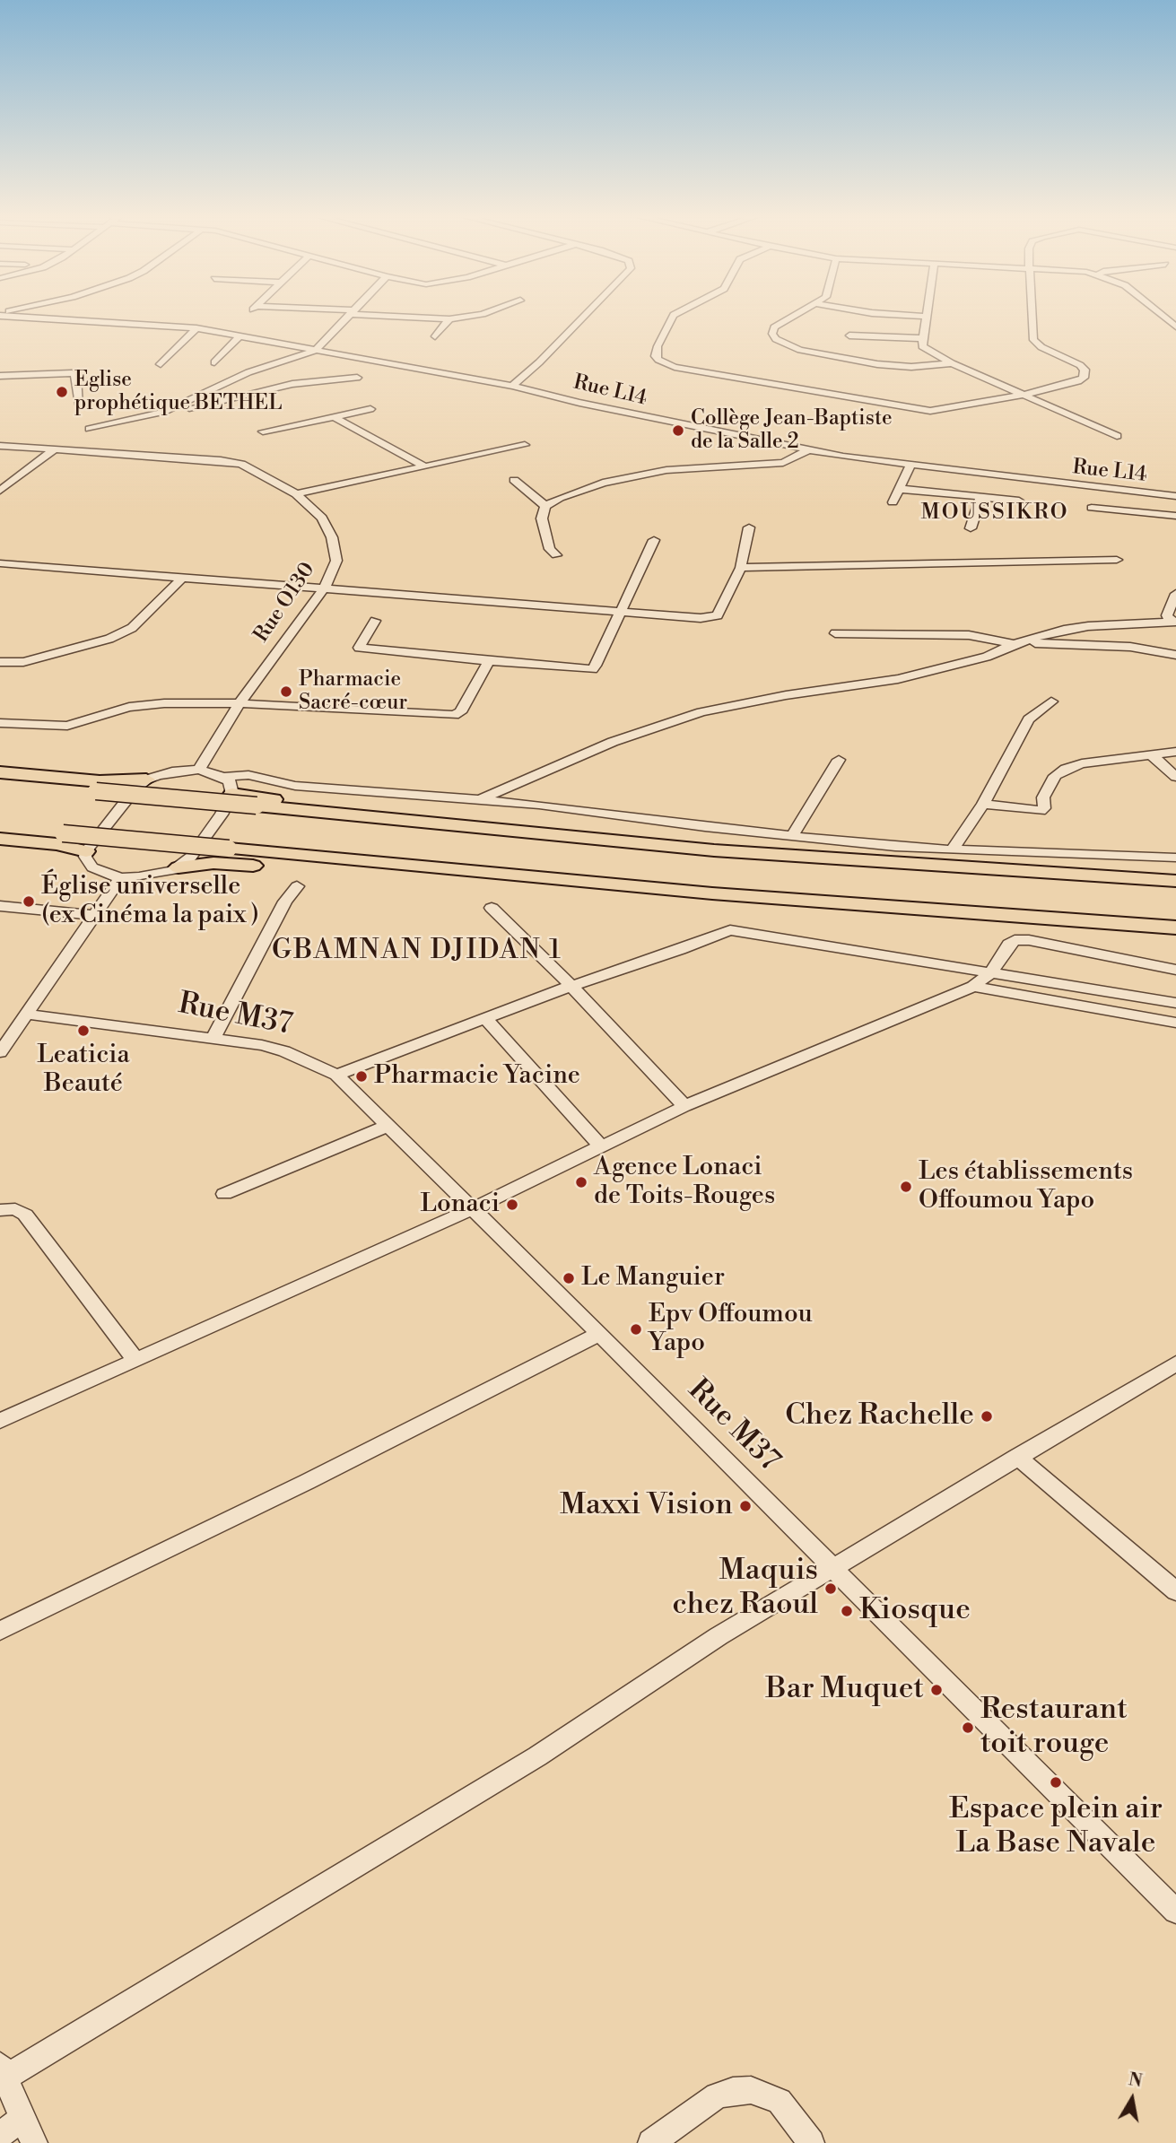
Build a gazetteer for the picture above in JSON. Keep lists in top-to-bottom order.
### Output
{
  "streets": {
    "street": ["Rue L14", "Rue O130", "Rue M37"]
  },
  "districts": ["MOUSSIKRO", "GBAMNAN DJIDAN 1"],
  "places": [
    "Eglise prophétique BETHEL",
    "Collège Jean-Baptiste de la Salle 2",
    "Pharmacie Sacré-cœur",
    "Église universelle (ex Cinéma la paix )",
    "Leaticia Beauté",
    "Pharmacie Yacine",
    "Agence Lonaci de Toits-Rouges",
    "Les établissements Offoumou Yapo",
    "Lonaci",
    "Le Manguier",
    "Epv Offoumou Yapo",
    "Chez Rachelle",
    "Maxxi Vision",
    "Maquis chez Raoul",
    "Kiosque",
    "Bar Muquet",
    "Restaurant toit rouge",
    "Espace plein air La Base Navale"
  ],
  "north": "top"
}
